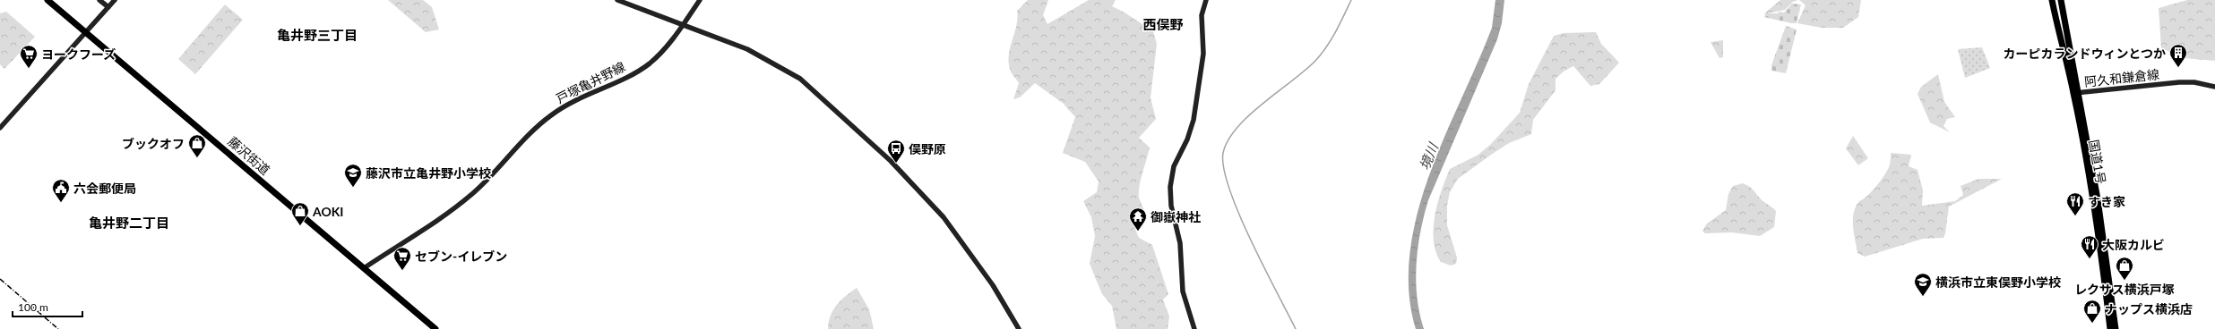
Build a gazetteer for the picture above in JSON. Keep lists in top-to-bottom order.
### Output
{
  "streets": {
    "highway": ["藤沢街道", "国道1号"],
    "street": ["阿久和鎌倉線", "戸塚亀井野線"]
  },
  "crossings": [
    ["阿久和鎌倉線", "国道1号"],
    ["戸塚亀井野線", "藤沢街道"]
  ],
  "districts": ["西俣野", "亀井野三丁目", "亀井野二丁目"],
  "water": ["境川"],
  "places": {
    "building": ["カーピカランドウィンとつか"],
    "supermarket": ["ヨークフーズ", "セブン-イレブン"],
    "shop": [
      "ブックオフ",
      "AOKI",
      "レクサス横浜戸塚",
      "ナップス横浜店"
    ],
    "bus stop": ["俣野原"],
    "school or university": ["藤沢市立亀井野小学校", "横浜市立東俣野小学校"],
    "public building": ["六会郵便局"],
    "restaurant": ["すき家", "大阪カルビ"],
    "temple": ["御嶽神社"]
  },
  "scale_bar": "100 m"
}
